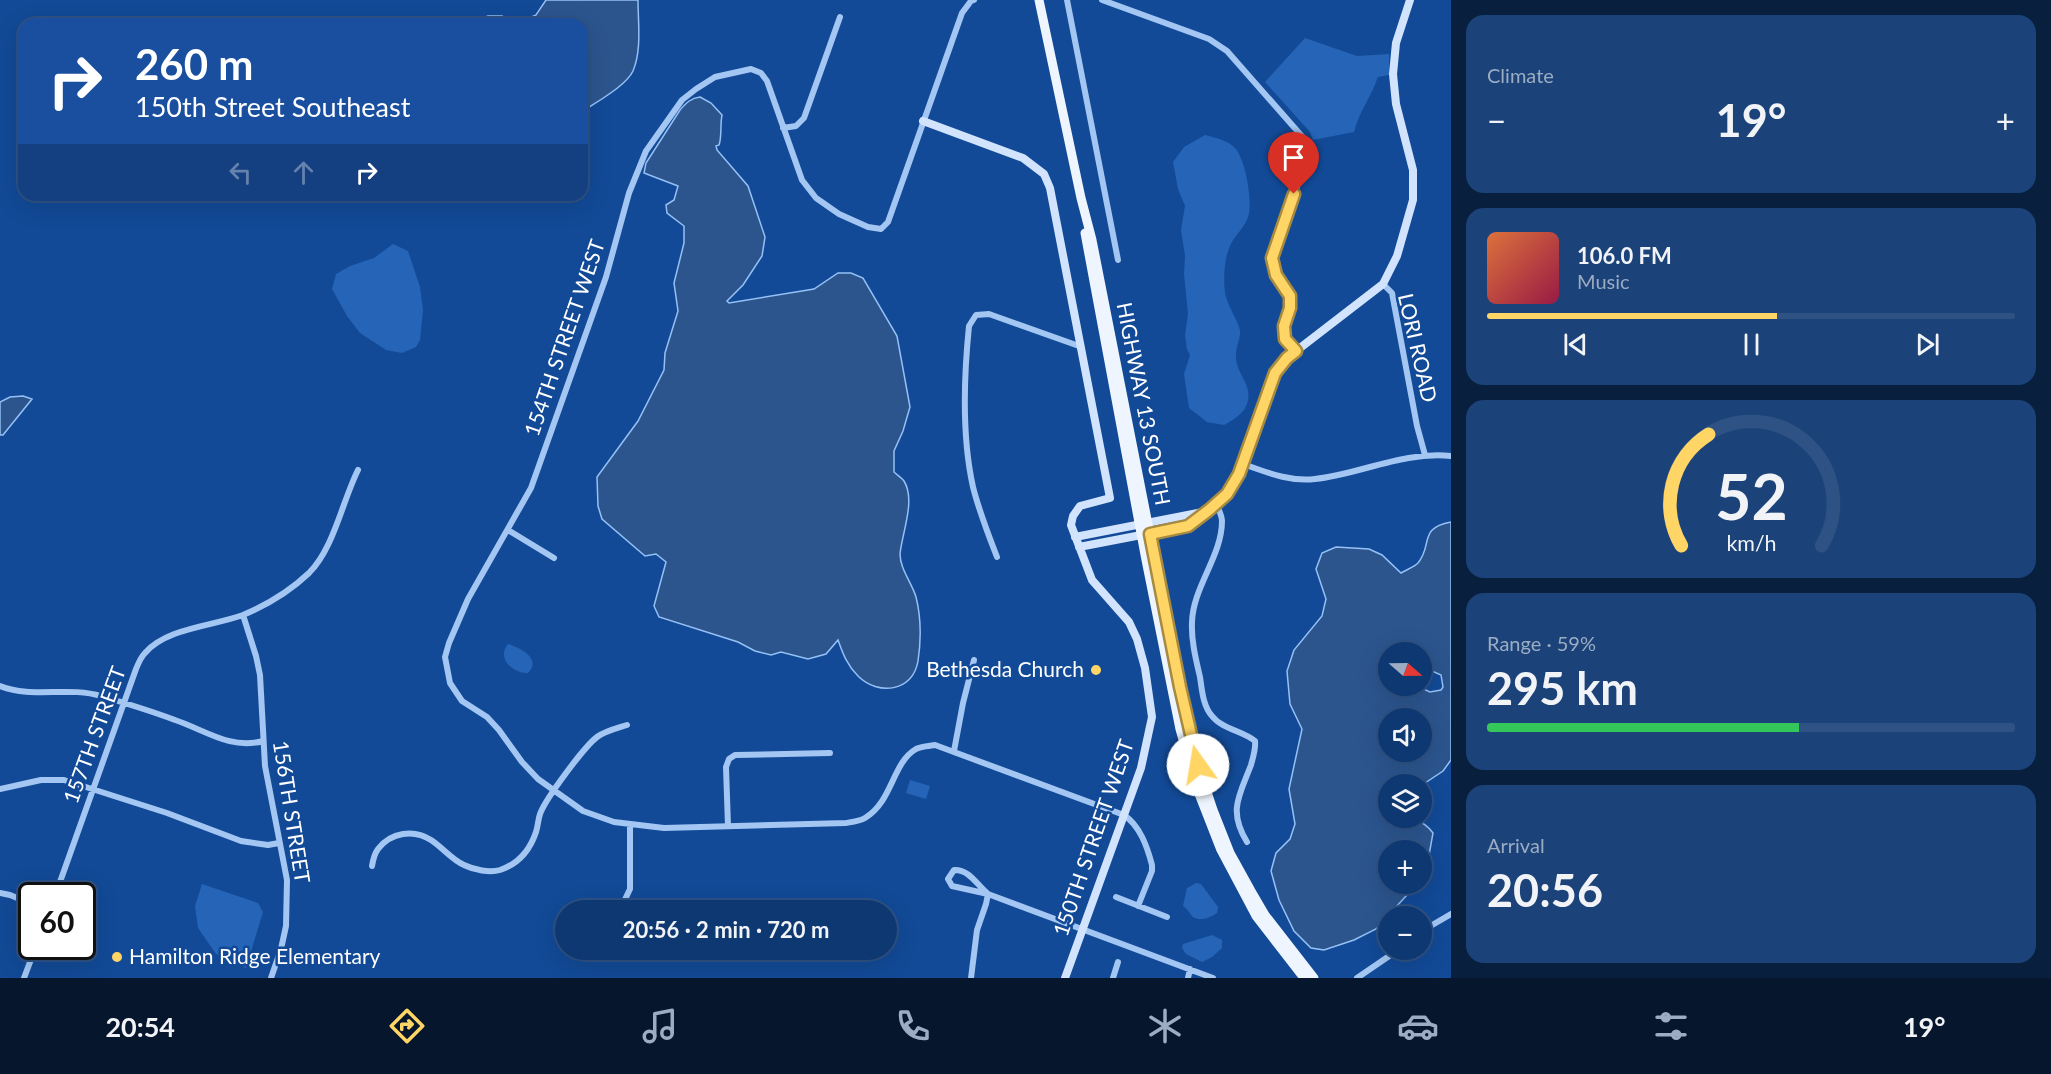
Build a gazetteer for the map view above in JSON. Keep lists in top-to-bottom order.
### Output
{
  "streets": {
    "main road": ["HIGHWAY 13 SOUTH"],
    "street": [
      "154TH STREET WEST",
      "LORI ROAD",
      "157TH STREET",
      "156TH STREET",
      "150TH STREET WEST"
    ]
  },
  "crossings": [
    ["157TH STREET", "156TH STREET"]
  ],
  "places": ["Bethesda Church", "Hamilton Ridge Elementary"],
  "north": "right",
  "page": {
    "tile": [
      "Climate",
      ["Range · 59%", "295 km"],
      ["Arrival", "20:56"]
    ],
    "turn": ["260 m", "150th Street Southeast"],
    "heat": ["−", "19°", "+"],
    "song": ["106.0 FM", "Music"],
    "map_buttons": ["+", "−"],
    "limit": "60",
    "trip": "20:56 · 2 min · 720 m",
    "tabs": ["20:54", "19°"],
    "gauge": ["52", "km/h"]
  }
}
